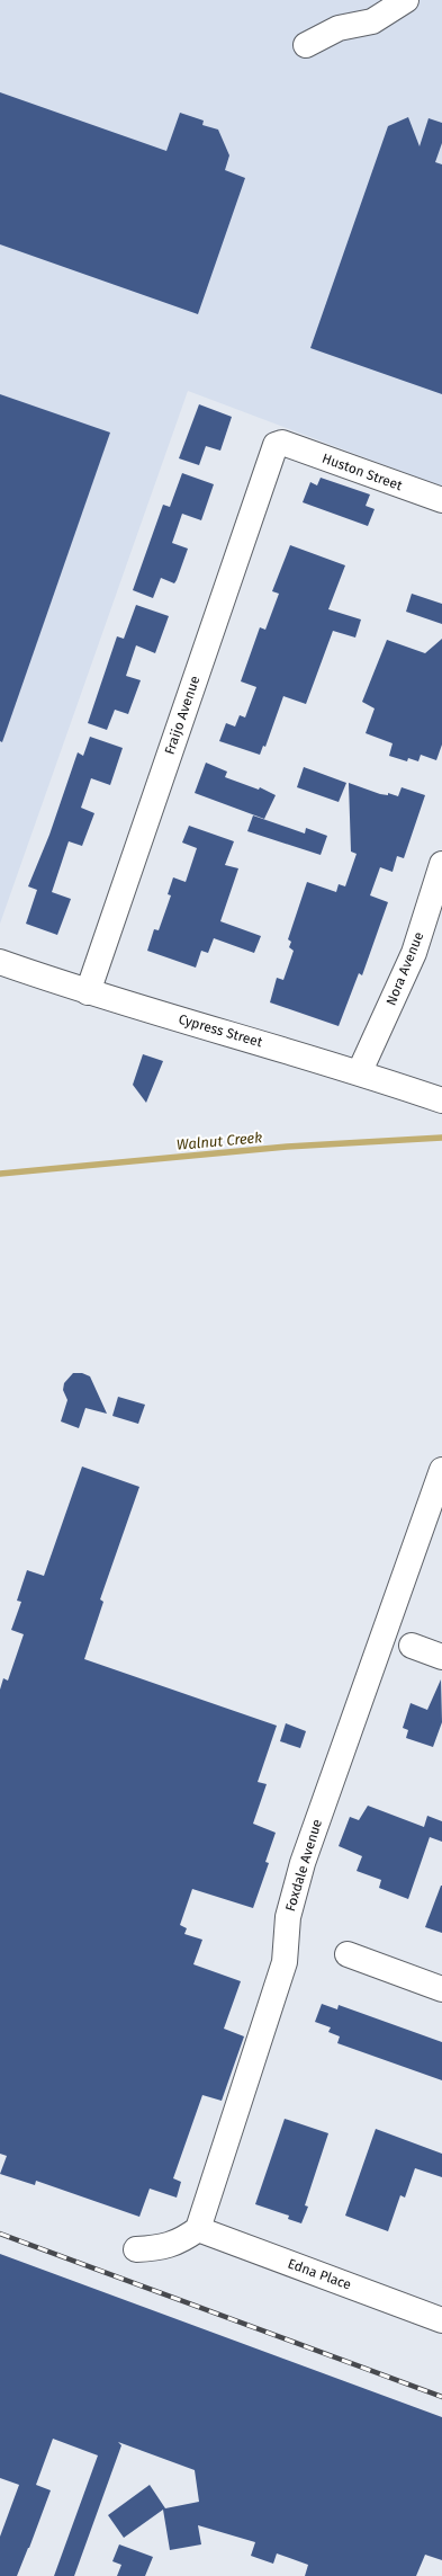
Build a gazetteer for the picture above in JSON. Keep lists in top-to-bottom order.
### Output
{
  "streets": {
    "street": [
      "Huston Street",
      "Fraijo Avenue",
      "Nora Avenue",
      "Cypress Street",
      "Foxdale Avenue",
      "Edna Place"
    ]
  },
  "crossings": [
    ["Huston Street", "Fraijo Avenue"],
    ["Fraijo Avenue", "Cypress Street"],
    ["Nora Avenue", "Cypress Street"],
    ["Foxdale Avenue", "Edna Place"]
  ],
  "water": ["Walnut Creek"]
}
